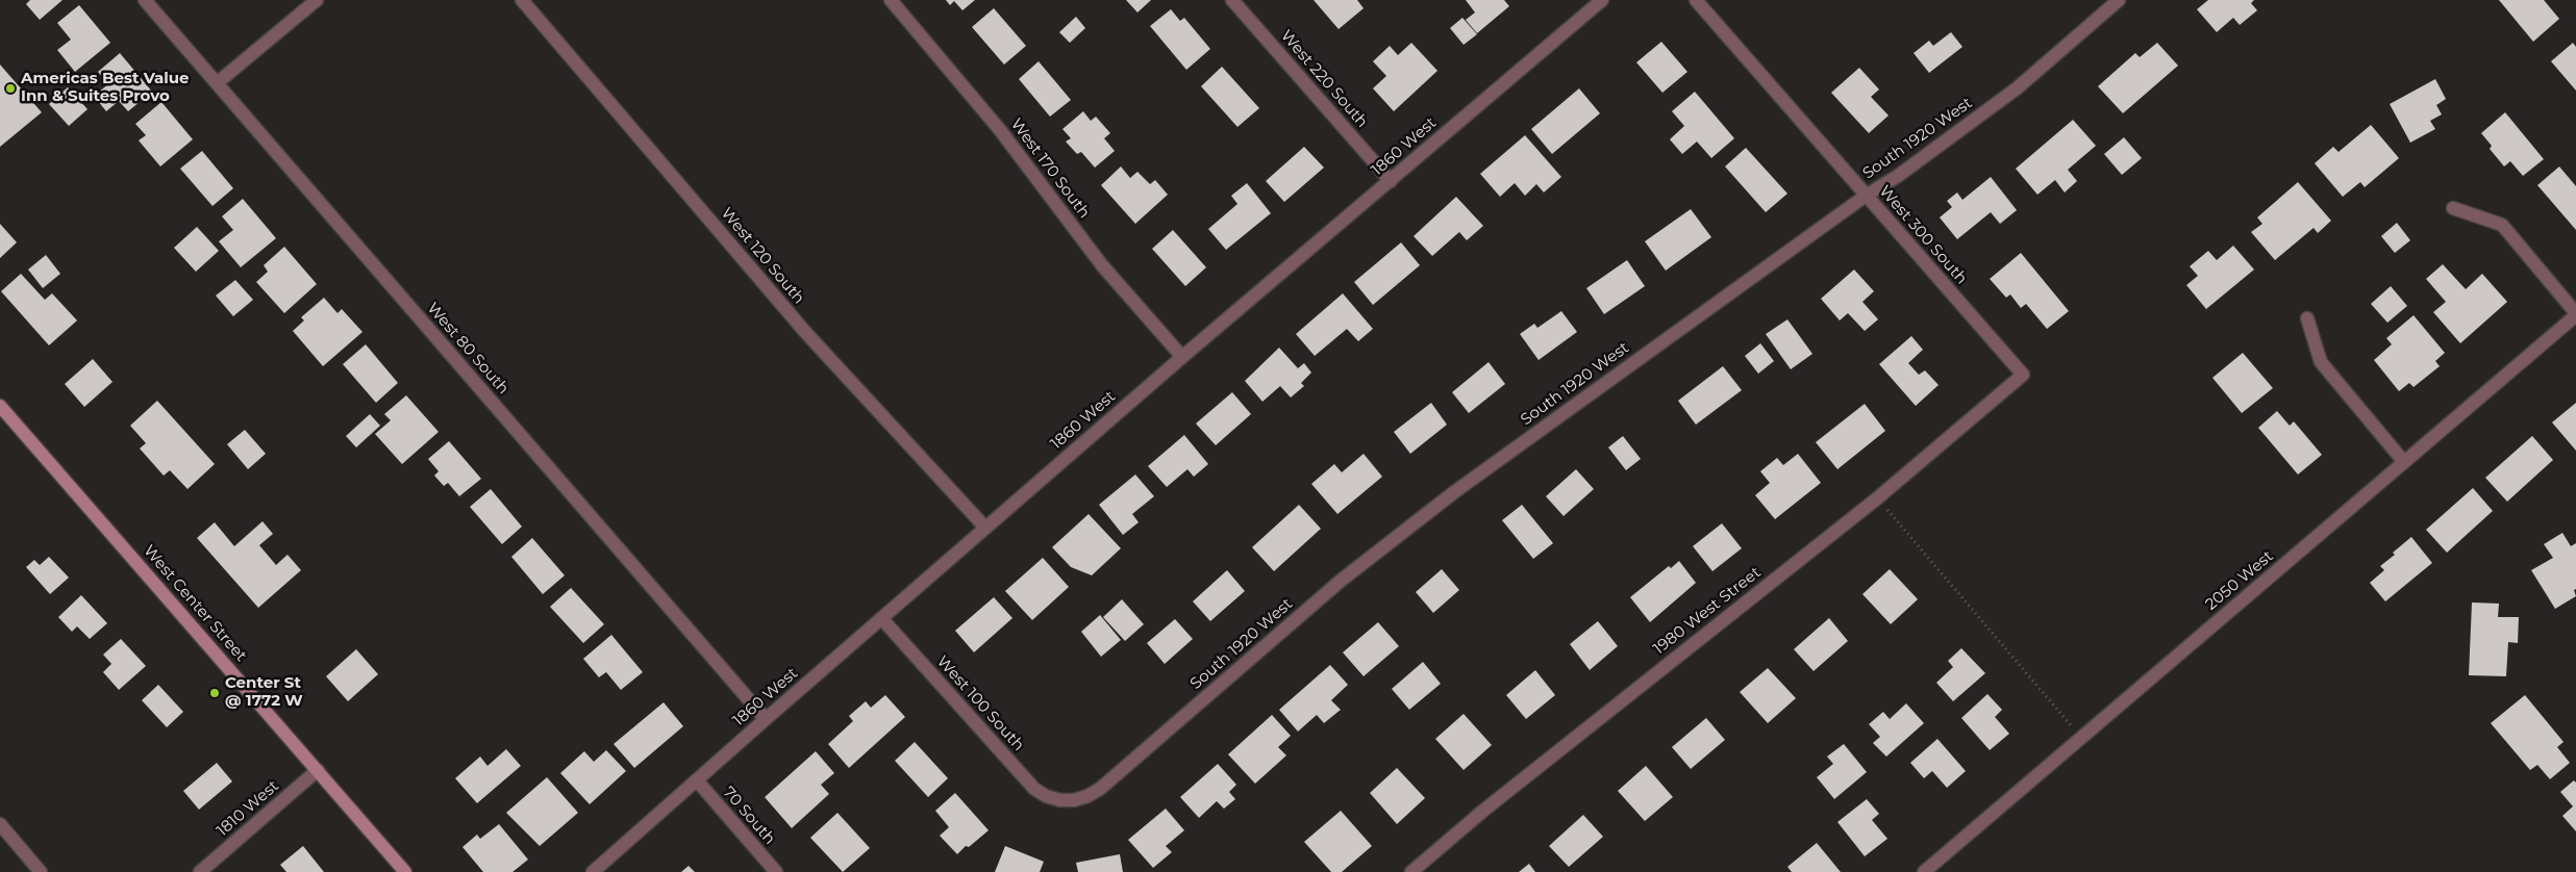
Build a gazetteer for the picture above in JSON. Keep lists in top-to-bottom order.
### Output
{
  "streets": {
    "main road": ["West Center Street"],
    "street": [
      "West 220 South",
      "South 1920 West",
      "1860 West",
      "West 170 South",
      "West 300 South",
      "West 120 South",
      "West 80 South",
      "2050 West",
      "1980 West Street",
      "West 100 South",
      "1810 West",
      "70 South"
    ]
  },
  "crossings": [
    ["West 220 South", "1860 West"],
    ["South 1920 West", "West 300 South"],
    ["South 1920 West", "West 100 South"],
    ["1860 West", "West 170 South"],
    ["1860 West", "West 120 South"],
    ["1860 West", "West 80 South"],
    ["1860 West", "West 100 South"],
    ["1860 West", "70 South"],
    ["West 300 South", "1980 West Street"],
    ["West Center Street", "1810 West"]
  ],
  "places": ["Americas Best Value Inn & Suites Provo", "Center St @ 1772 W"]
}
